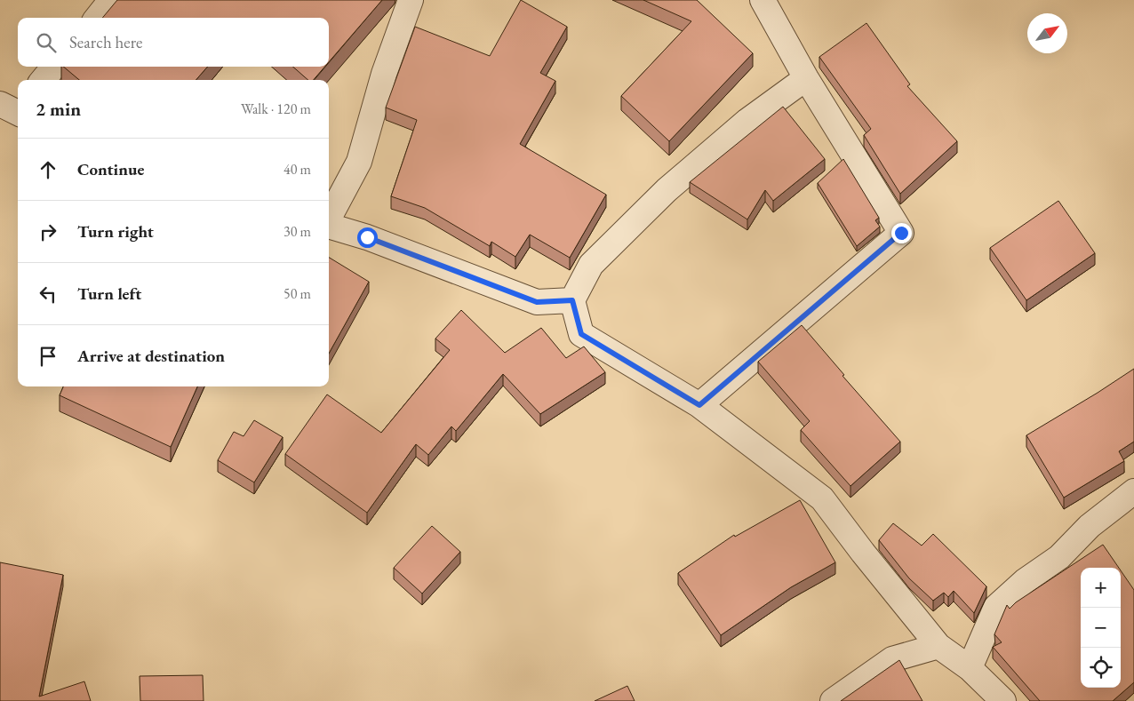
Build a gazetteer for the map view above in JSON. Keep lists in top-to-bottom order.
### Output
{
  "north": "top right",
  "page": {
    "search": "Search here",
    "heading": ["2 min", "Walk · 120 m"],
    "list": [
      ["Continue", "40 m"],
      ["Turn right", "30 m"],
      ["Turn left", "50 m"],
      "Arrive at destination"
    ],
    "map_buttons": ["+", "−"]
  }
}
